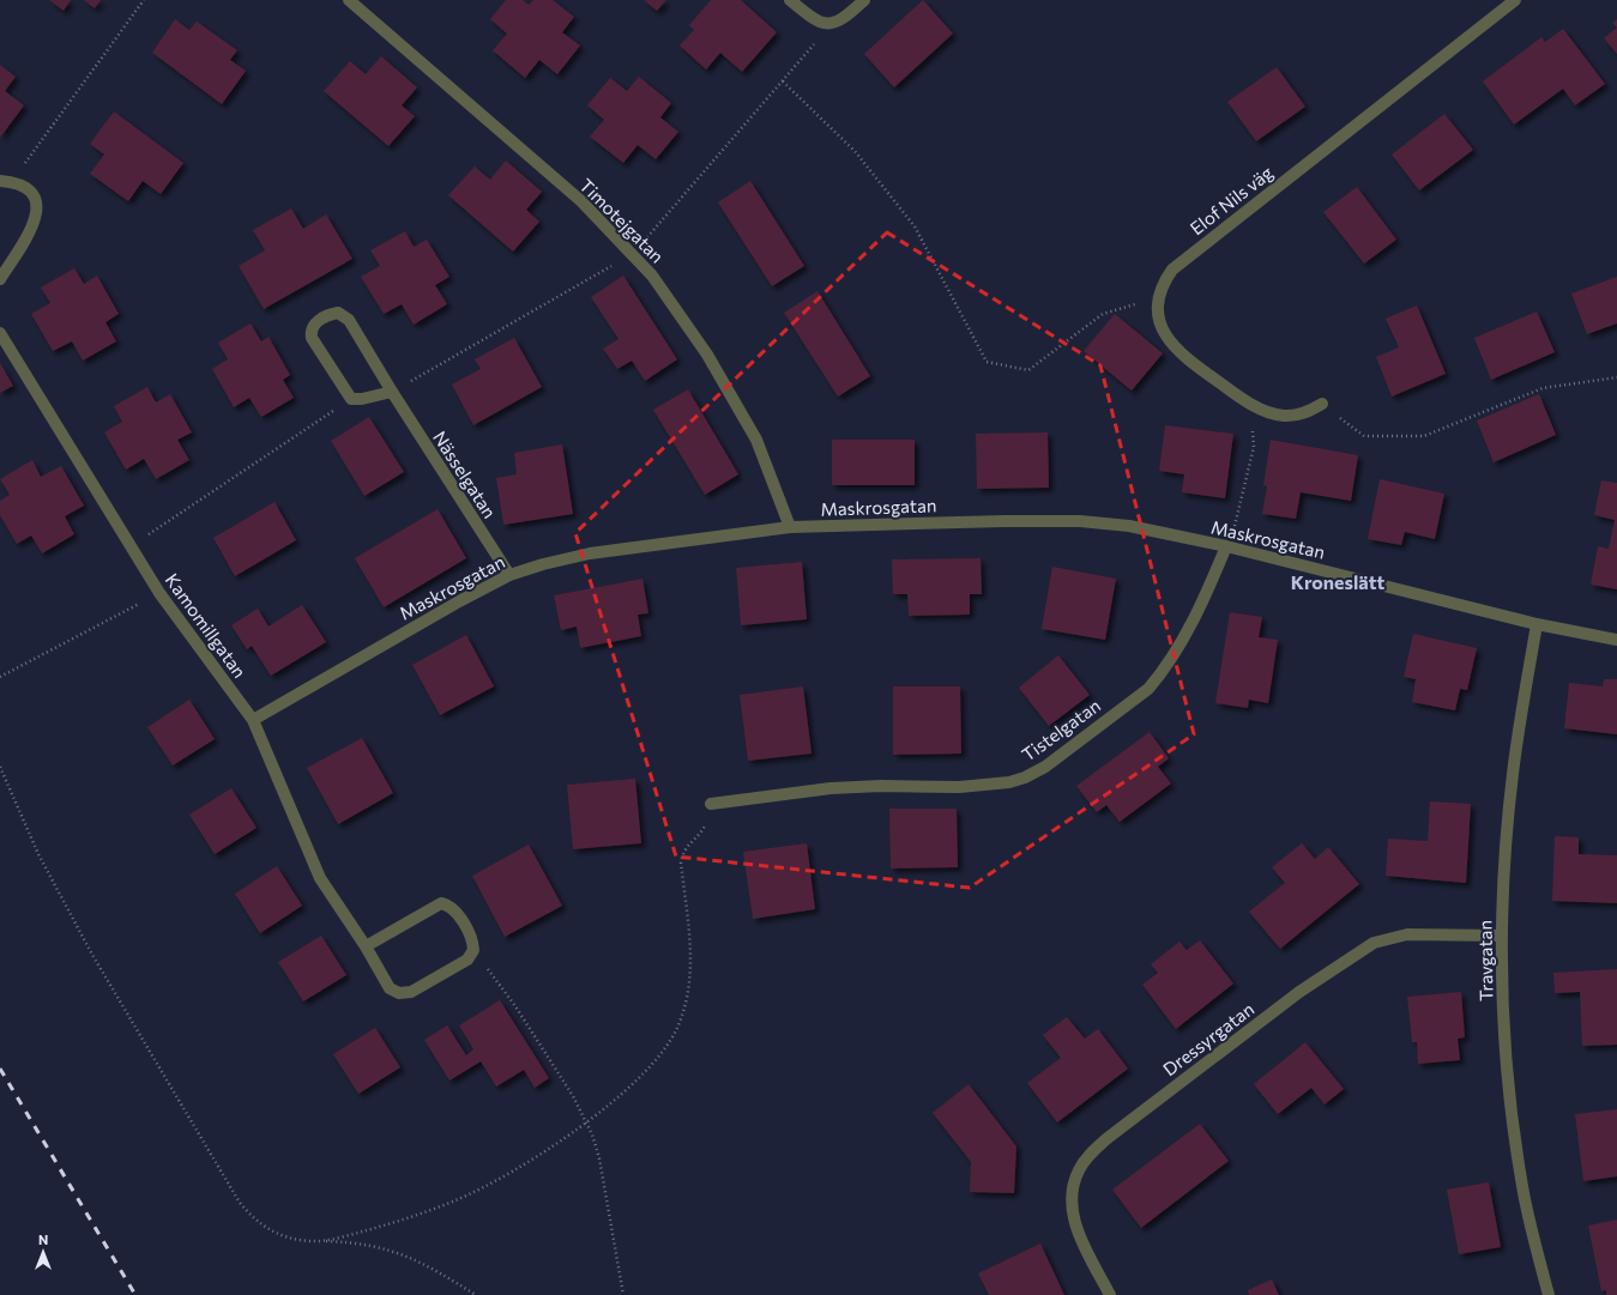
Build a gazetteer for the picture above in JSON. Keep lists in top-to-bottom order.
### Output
{
  "streets": {
    "street": [
      "Elof Nils väg",
      "Timotejgatan",
      "Nässelgatan",
      "Maskrosgatan",
      "Kamomillgatan",
      "Tistelgatan",
      "Travgatan",
      "Dressyrgatan"
    ]
  },
  "crossings": [
    ["Timotejgatan", "Maskrosgatan"],
    ["Nässelgatan", "Maskrosgatan"],
    ["Maskrosgatan", "Kamomillgatan"],
    ["Maskrosgatan", "Tistelgatan"],
    ["Maskrosgatan", "Travgatan"],
    ["Travgatan", "Dressyrgatan"]
  ],
  "districts": ["Kroneslätt"],
  "north": "top"
}
